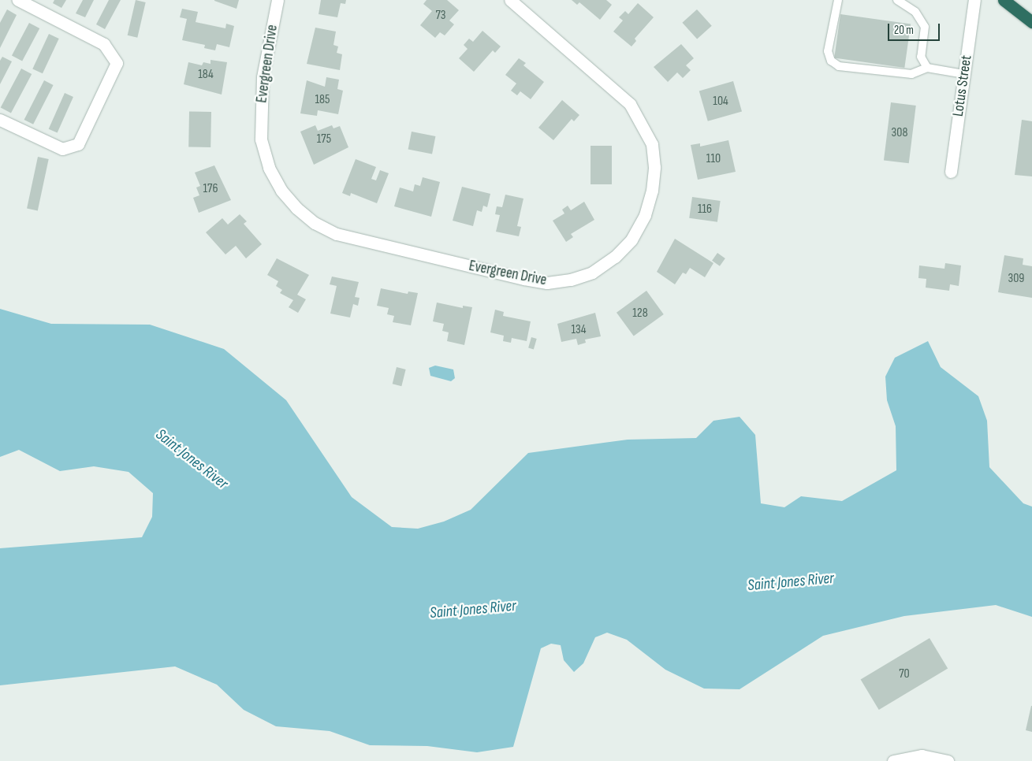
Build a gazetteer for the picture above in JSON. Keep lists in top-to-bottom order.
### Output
{
  "streets": {
    "street": ["Evergreen Drive", "Lotus Street"]
  },
  "water": ["Saint Jones River"],
  "house_numbers": [
    "73",
    "184",
    "185",
    "104",
    "308",
    "175",
    "110",
    "176",
    "116",
    "309",
    "128",
    "134",
    "70"
  ],
  "scale_bar": "20 m"
}
